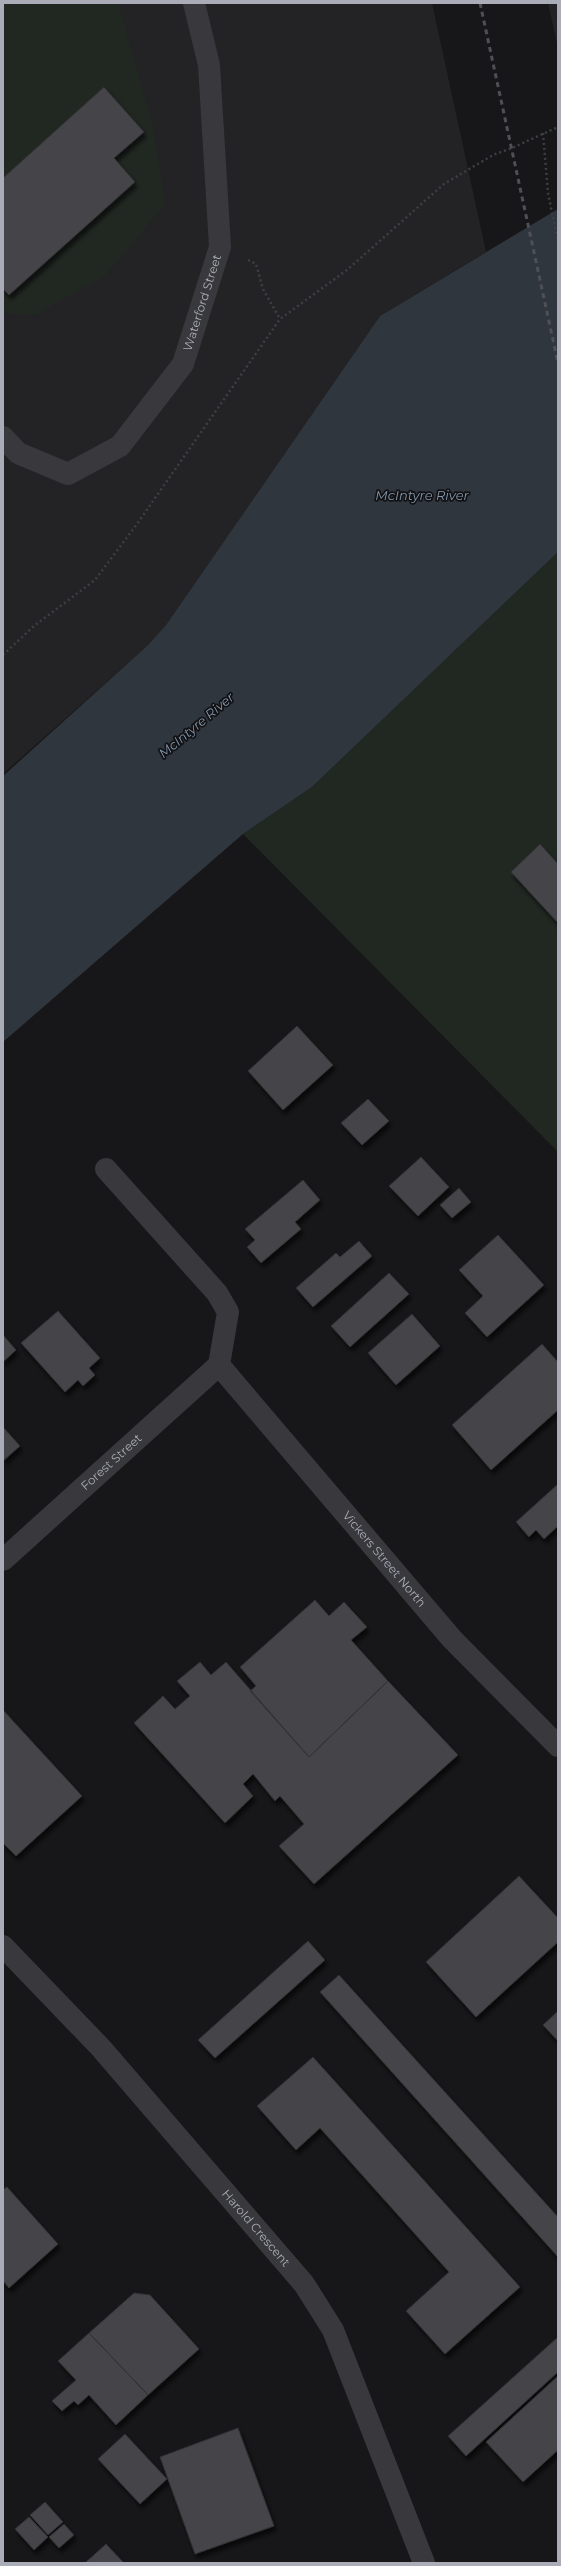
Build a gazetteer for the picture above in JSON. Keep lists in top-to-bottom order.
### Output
{
  "streets": {
    "street": [
      "Waterford Street",
      "Forest Street",
      "Vickers Street North",
      "Harold Crescent"
    ]
  },
  "crossings": [
    ["Forest Street", "Vickers Street North"]
  ],
  "water": ["McIntyre River"]
}
